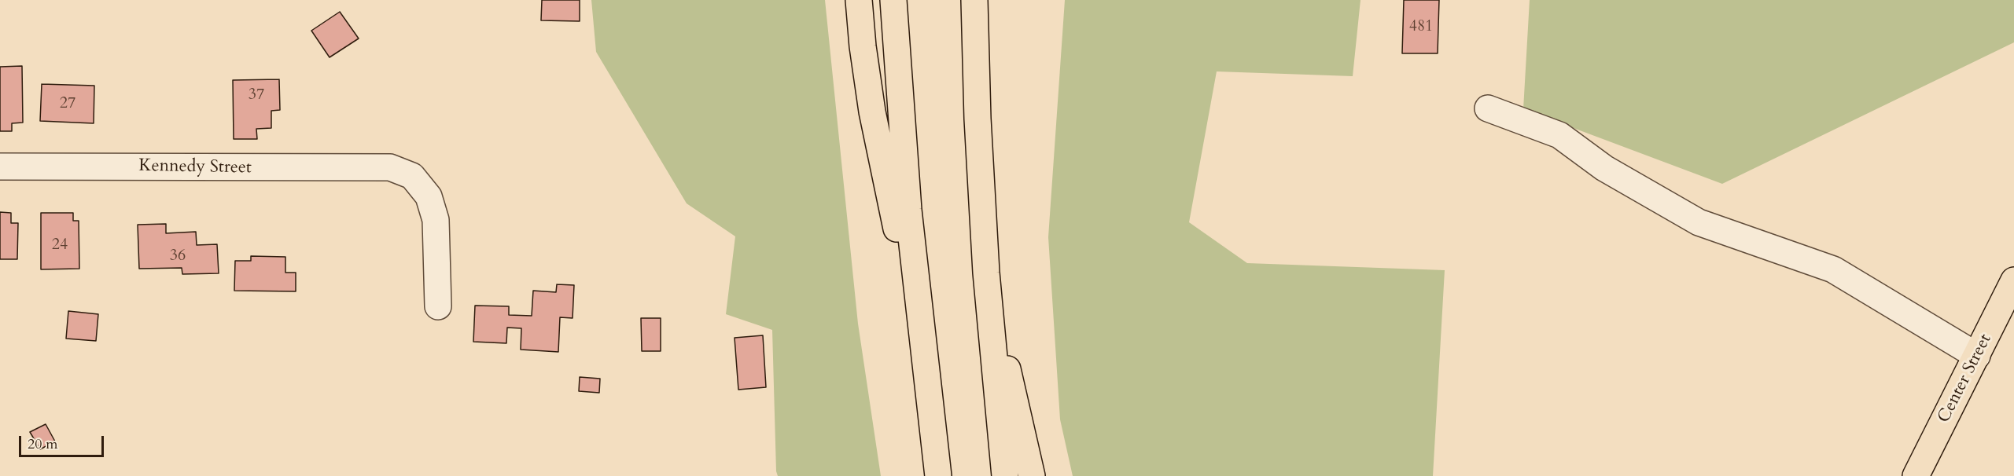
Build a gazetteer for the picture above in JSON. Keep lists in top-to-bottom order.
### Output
{
  "streets": {
    "main road": ["Center Street"],
    "street": ["Kennedy Street"]
  },
  "house_numbers": [
    "481",
    "37",
    "27",
    "24",
    "36"
  ],
  "scale_bar": "20 m"
}
